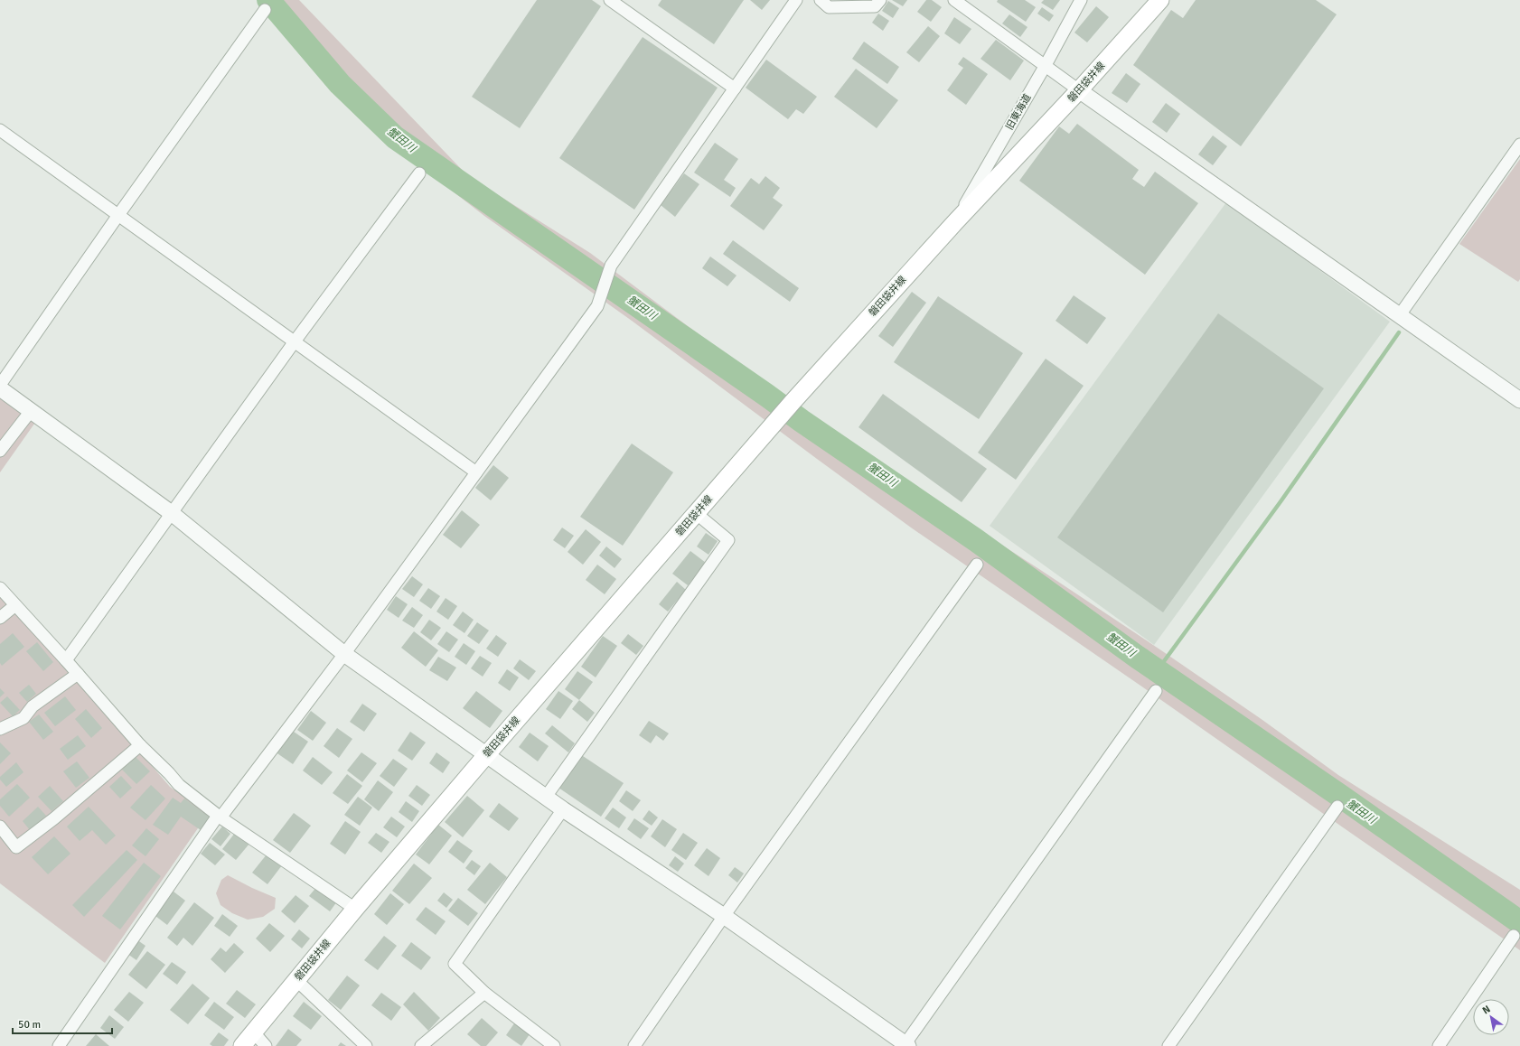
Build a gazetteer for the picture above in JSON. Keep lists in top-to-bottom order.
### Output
{
  "streets": {
    "main road": ["磐田袋井線"],
    "street": ["旧東海道"]
  },
  "crossings": [
    ["磐田袋井線", "旧東海道"]
  ],
  "water": ["蟹田川"],
  "scale_bar": "50 m",
  "north": "top left"
}
